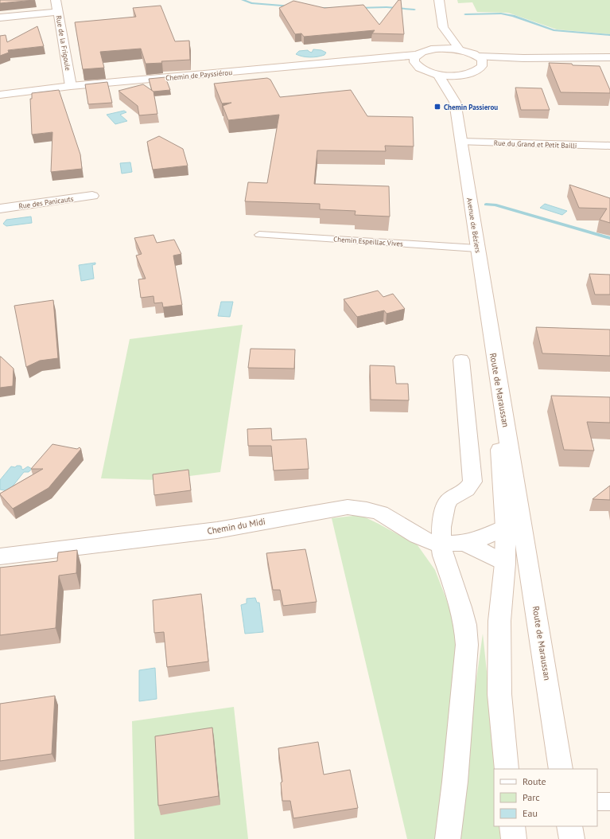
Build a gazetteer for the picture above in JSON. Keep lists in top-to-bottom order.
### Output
{
  "streets": {
    "street": [
      "Rue de la Frigoule",
      "Chemin de Payssiérou",
      "Rue du Grand et Petit Bailli",
      "Rue des Panicauts",
      "Avenue de Béziers",
      "Route de Maraussan",
      "Chemin du Midi"
    ],
    "lane": ["Chemin Espeillac Vives"]
  },
  "crossings": [
    ["Rue de la Frigoule", "Chemin de Payssiérou"],
    ["Rue du Grand et Petit Bailli", "Avenue de Béziers"],
    ["Avenue de Béziers", "Chemin Espeillac Vives"],
    ["Avenue de Béziers", "Route de Maraussan"]
  ],
  "places": {
    "transit": ["Chemin Passierou"]
  },
  "legend": ["Route", "Parc", "Eau"]
}
